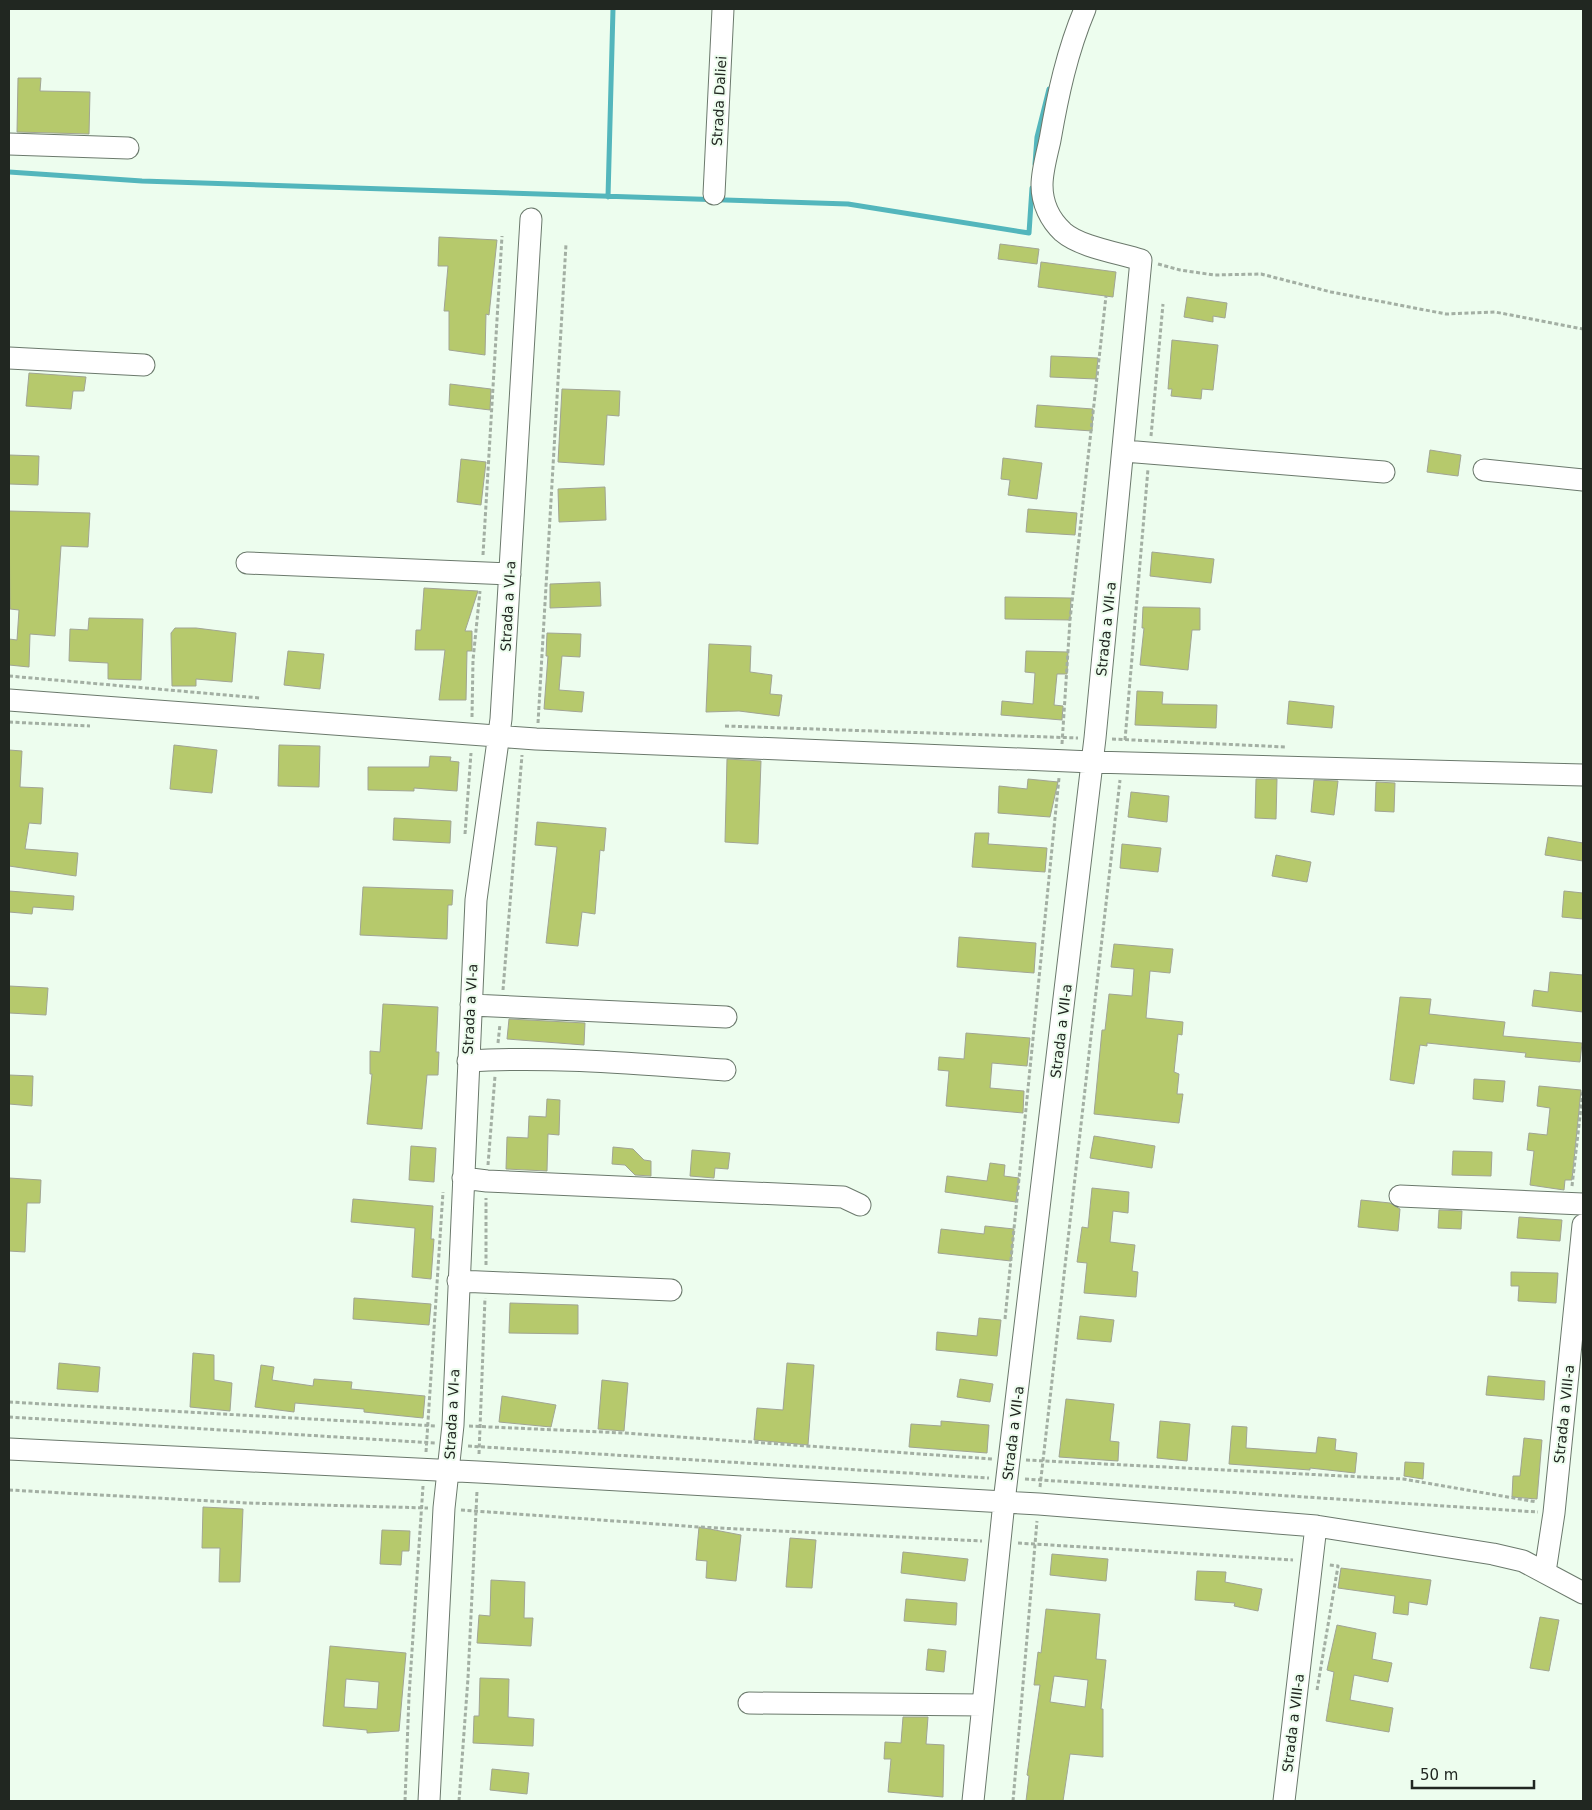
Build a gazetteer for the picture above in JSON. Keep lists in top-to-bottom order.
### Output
{
  "streets": {
    "street": [
      "Strada Daliei",
      "Strada a VI-a",
      "Strada a VII-a",
      "Strada a VIII-a"
    ]
  },
  "scale_bar": "50 m"
}
